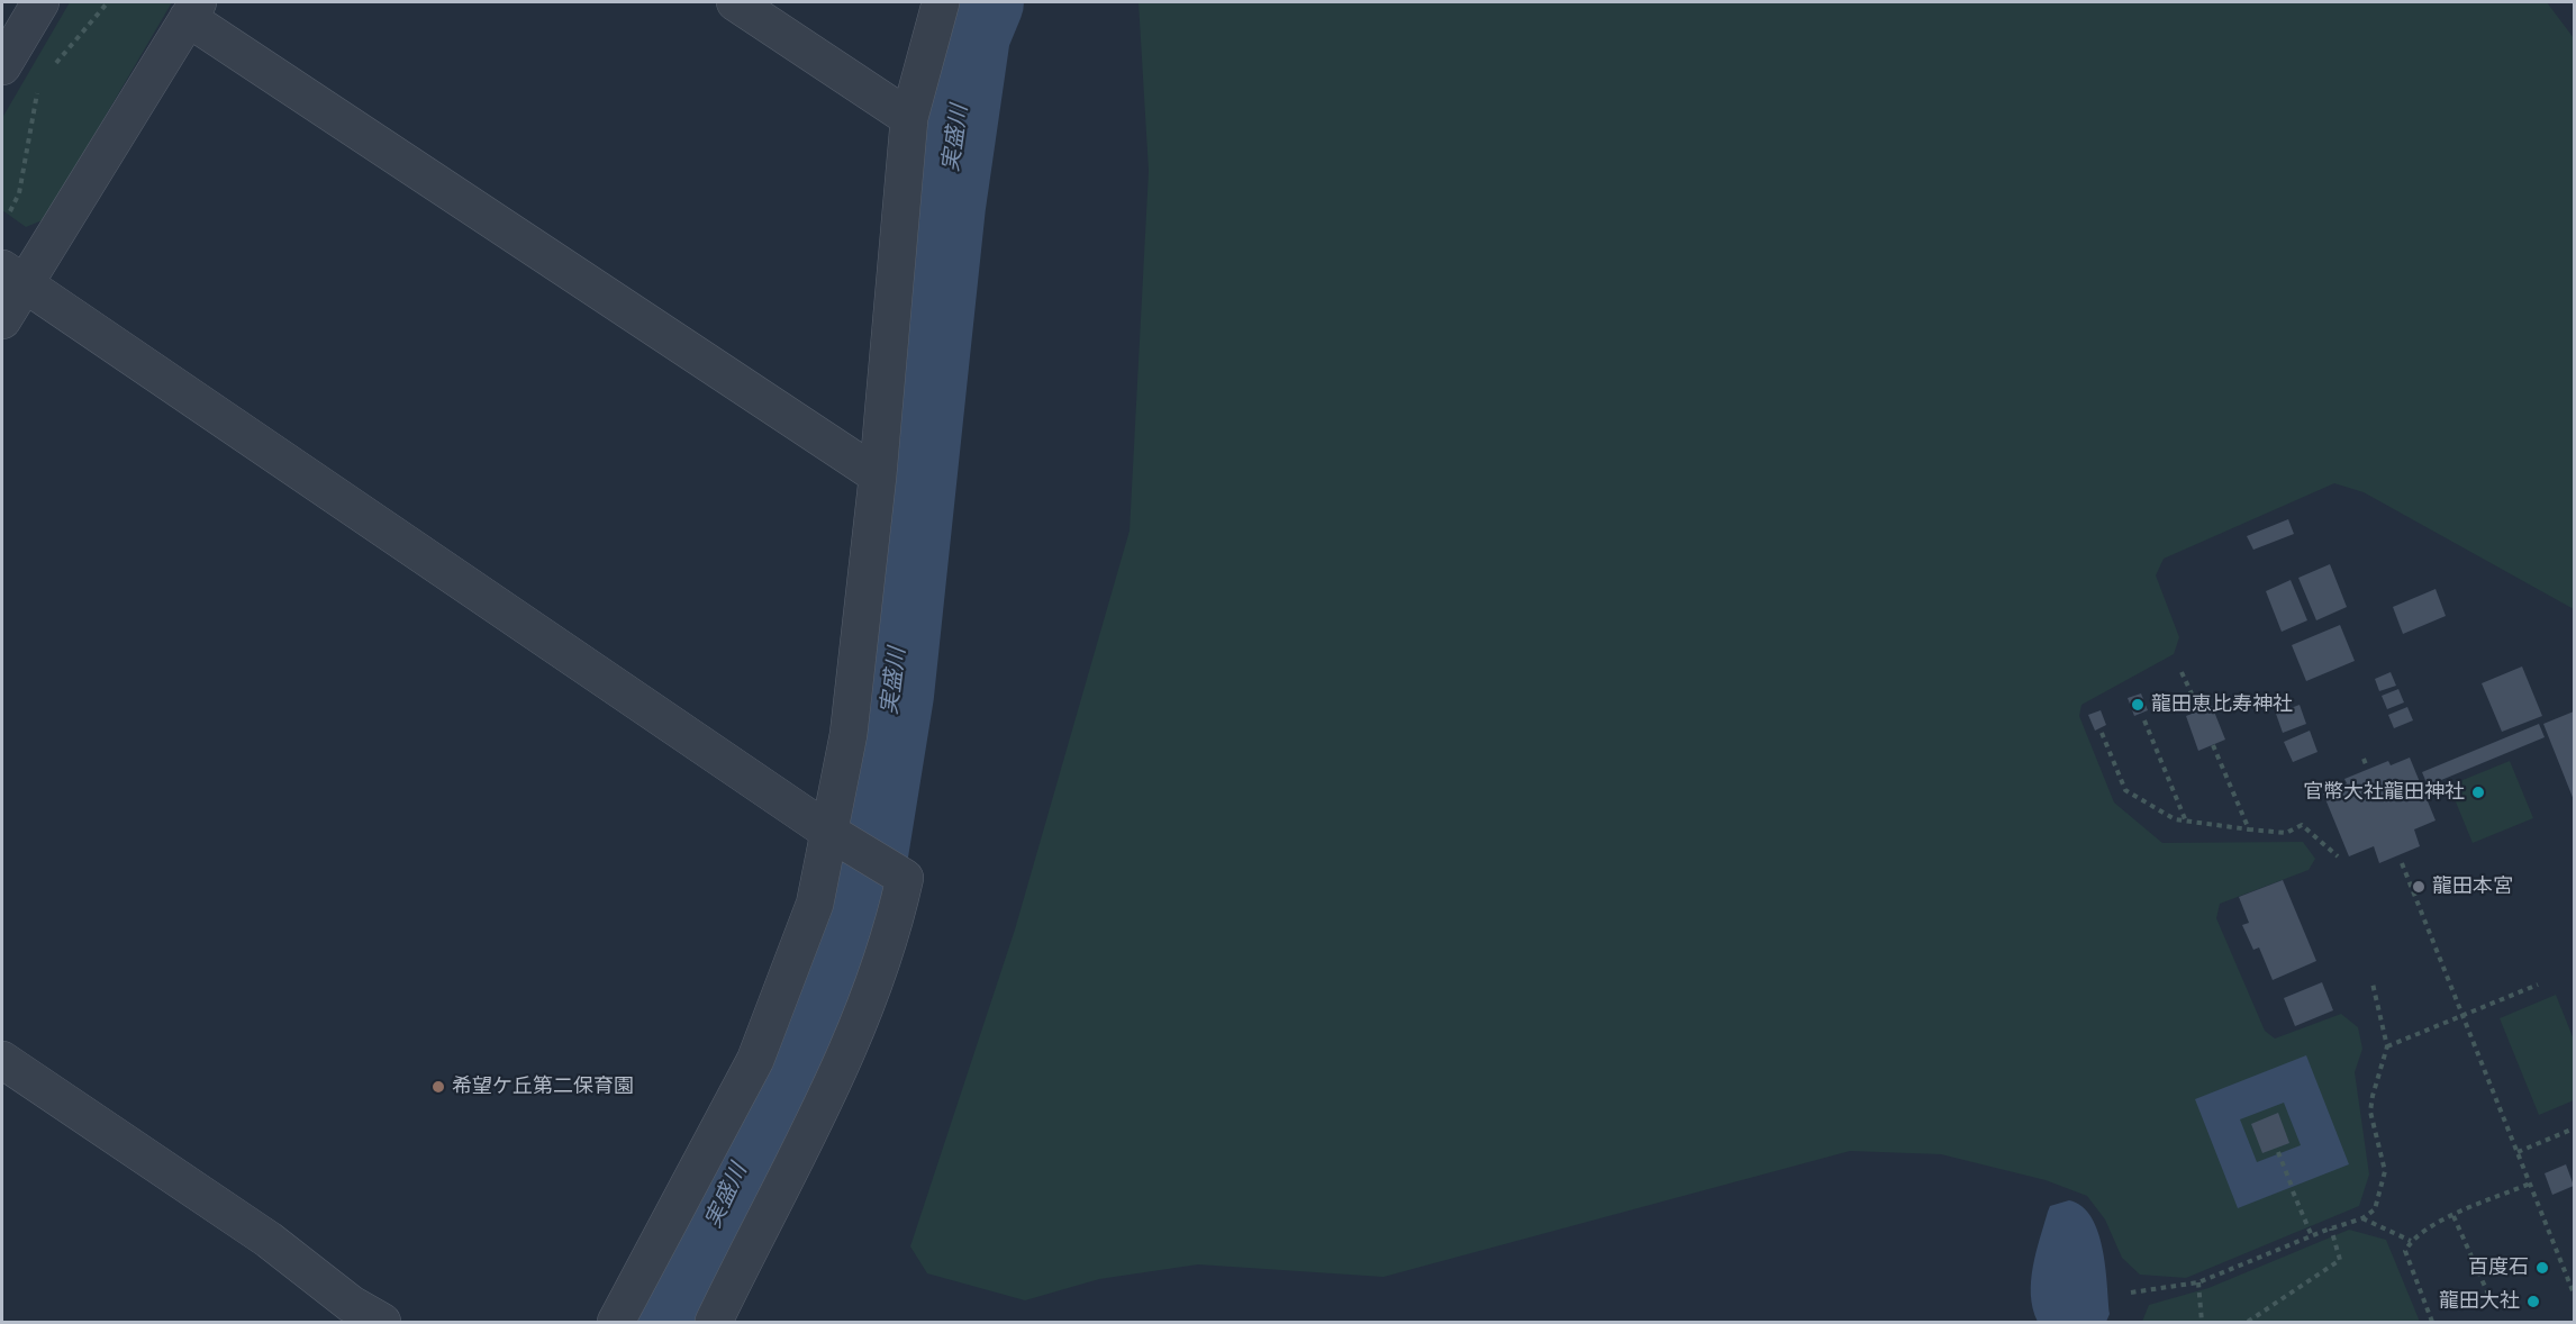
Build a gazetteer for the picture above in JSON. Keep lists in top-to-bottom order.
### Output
{
  "water": ["実盛川"],
  "places": [
    "龍田恵比寿神社",
    "官幣大社龍田神社",
    "龍田本宮",
    "希望ケ丘第二保育園",
    "百度石",
    "龍田大社"
  ]
}
